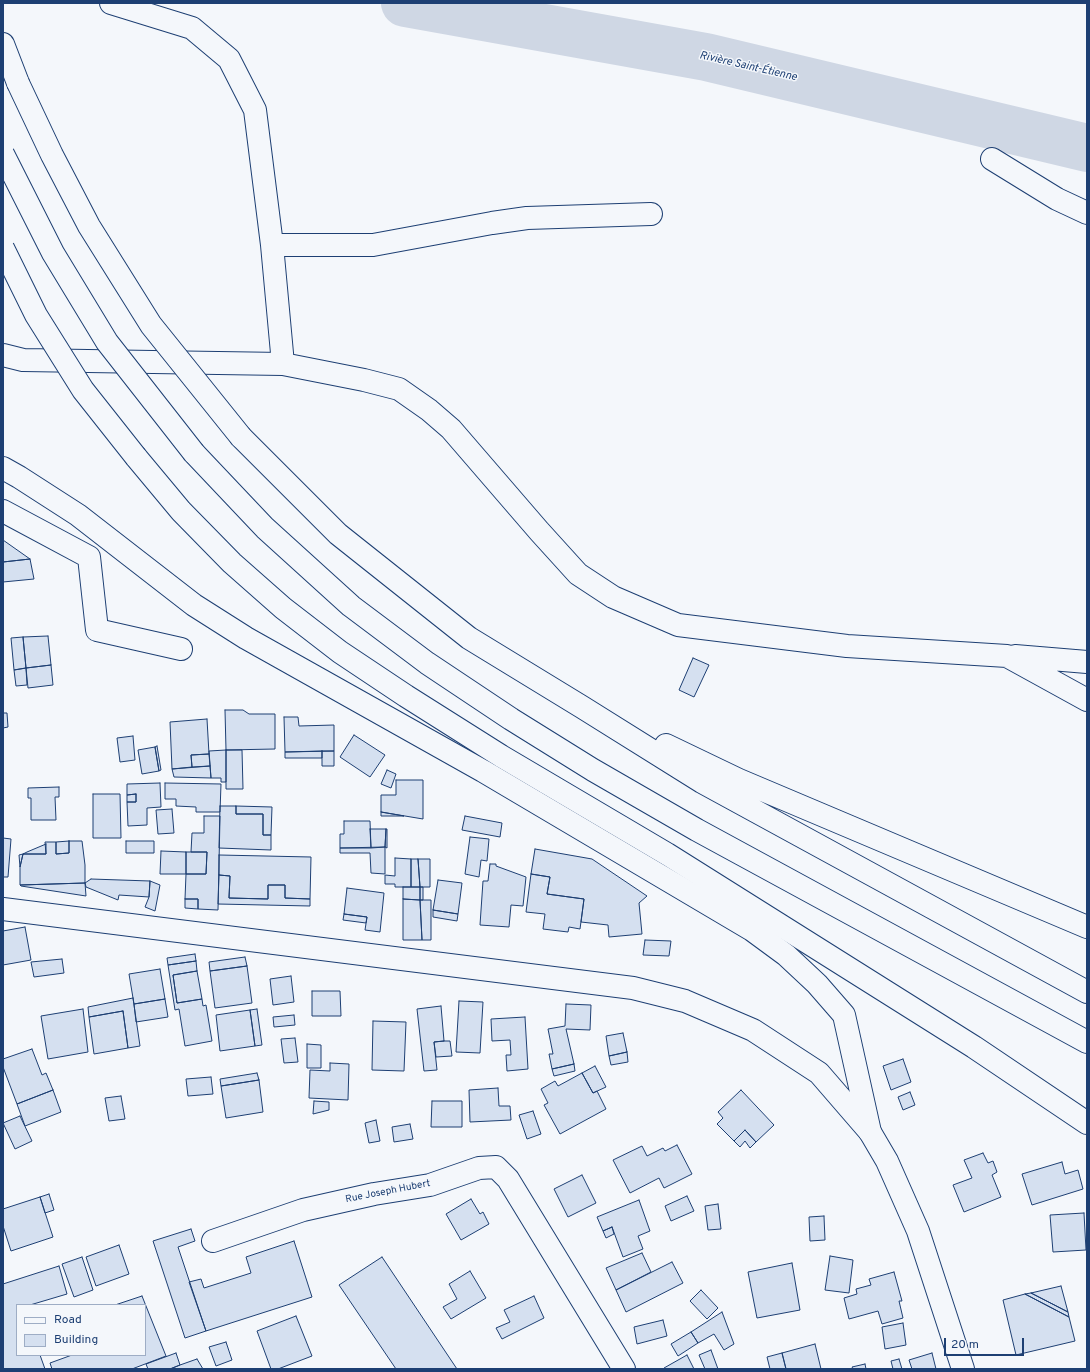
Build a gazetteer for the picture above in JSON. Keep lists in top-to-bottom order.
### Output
{
  "streets": {
    "main road": ["Rue Joseph Hubert"]
  },
  "water": ["Rivière Saint-Étienne"],
  "legend": ["Road", "Building"],
  "scale_bar": "20 m"
}
